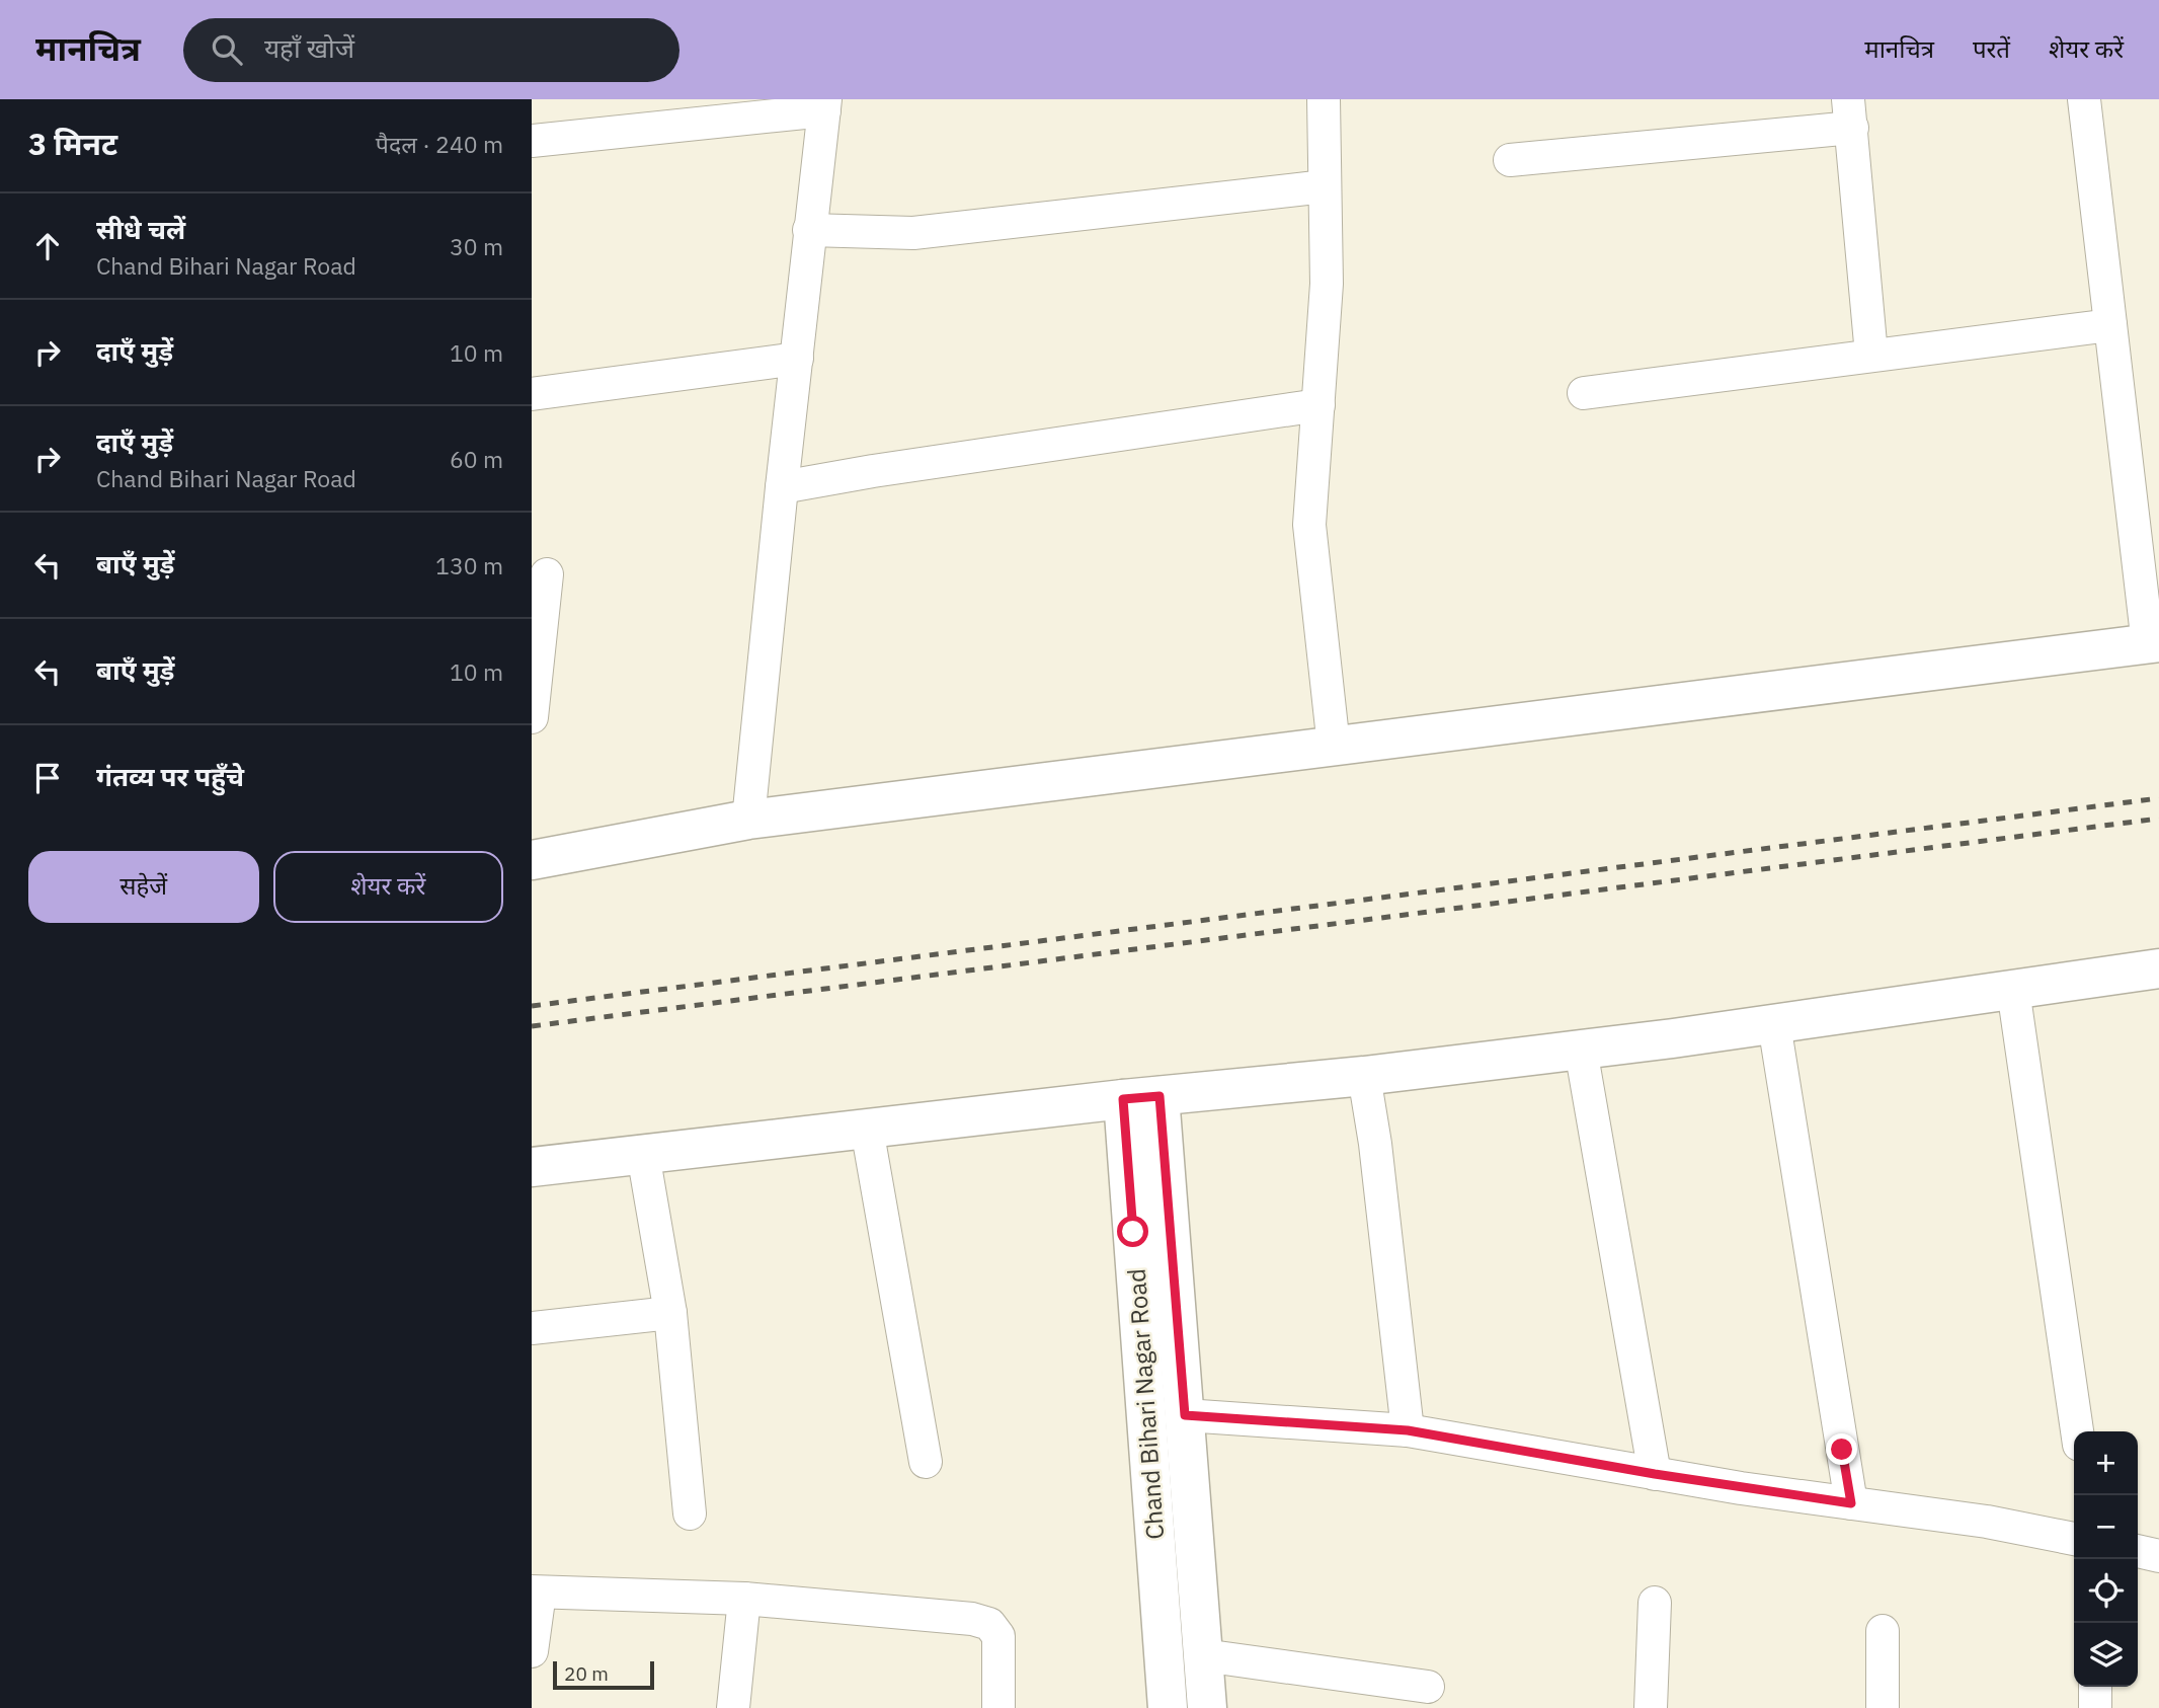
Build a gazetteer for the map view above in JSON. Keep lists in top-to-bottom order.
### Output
{
  "streets": {
    "street": ["Chand Bihari Nagar Road"]
  },
  "scale_bar": "20 m",
  "page": {
    "header": "मानचित्र",
    "search": "यहाँ खोजें",
    "nav": ["मानचित्र", "परतें", "शेयर करें"],
    "heading": ["3 मिनट", "पैदल · 240 m"],
    "list": [
      ["सीधे चलें", "Chand Bihari Nagar Road", "30 m"],
      ["दाएँ मुड़ें", "10 m"],
      ["दाएँ मुड़ें", "Chand Bihari Nagar Road", "60 m"],
      ["बाएँ मुड़ें", "130 m"],
      ["बाएँ मुड़ें", "10 m"],
      "गंतव्य पर पहुँचे"
    ],
    "buttons": ["सहेजें", "शेयर करें"],
    "map_buttons": ["+", "−"],
    "scale": "20 m"
  }
}
